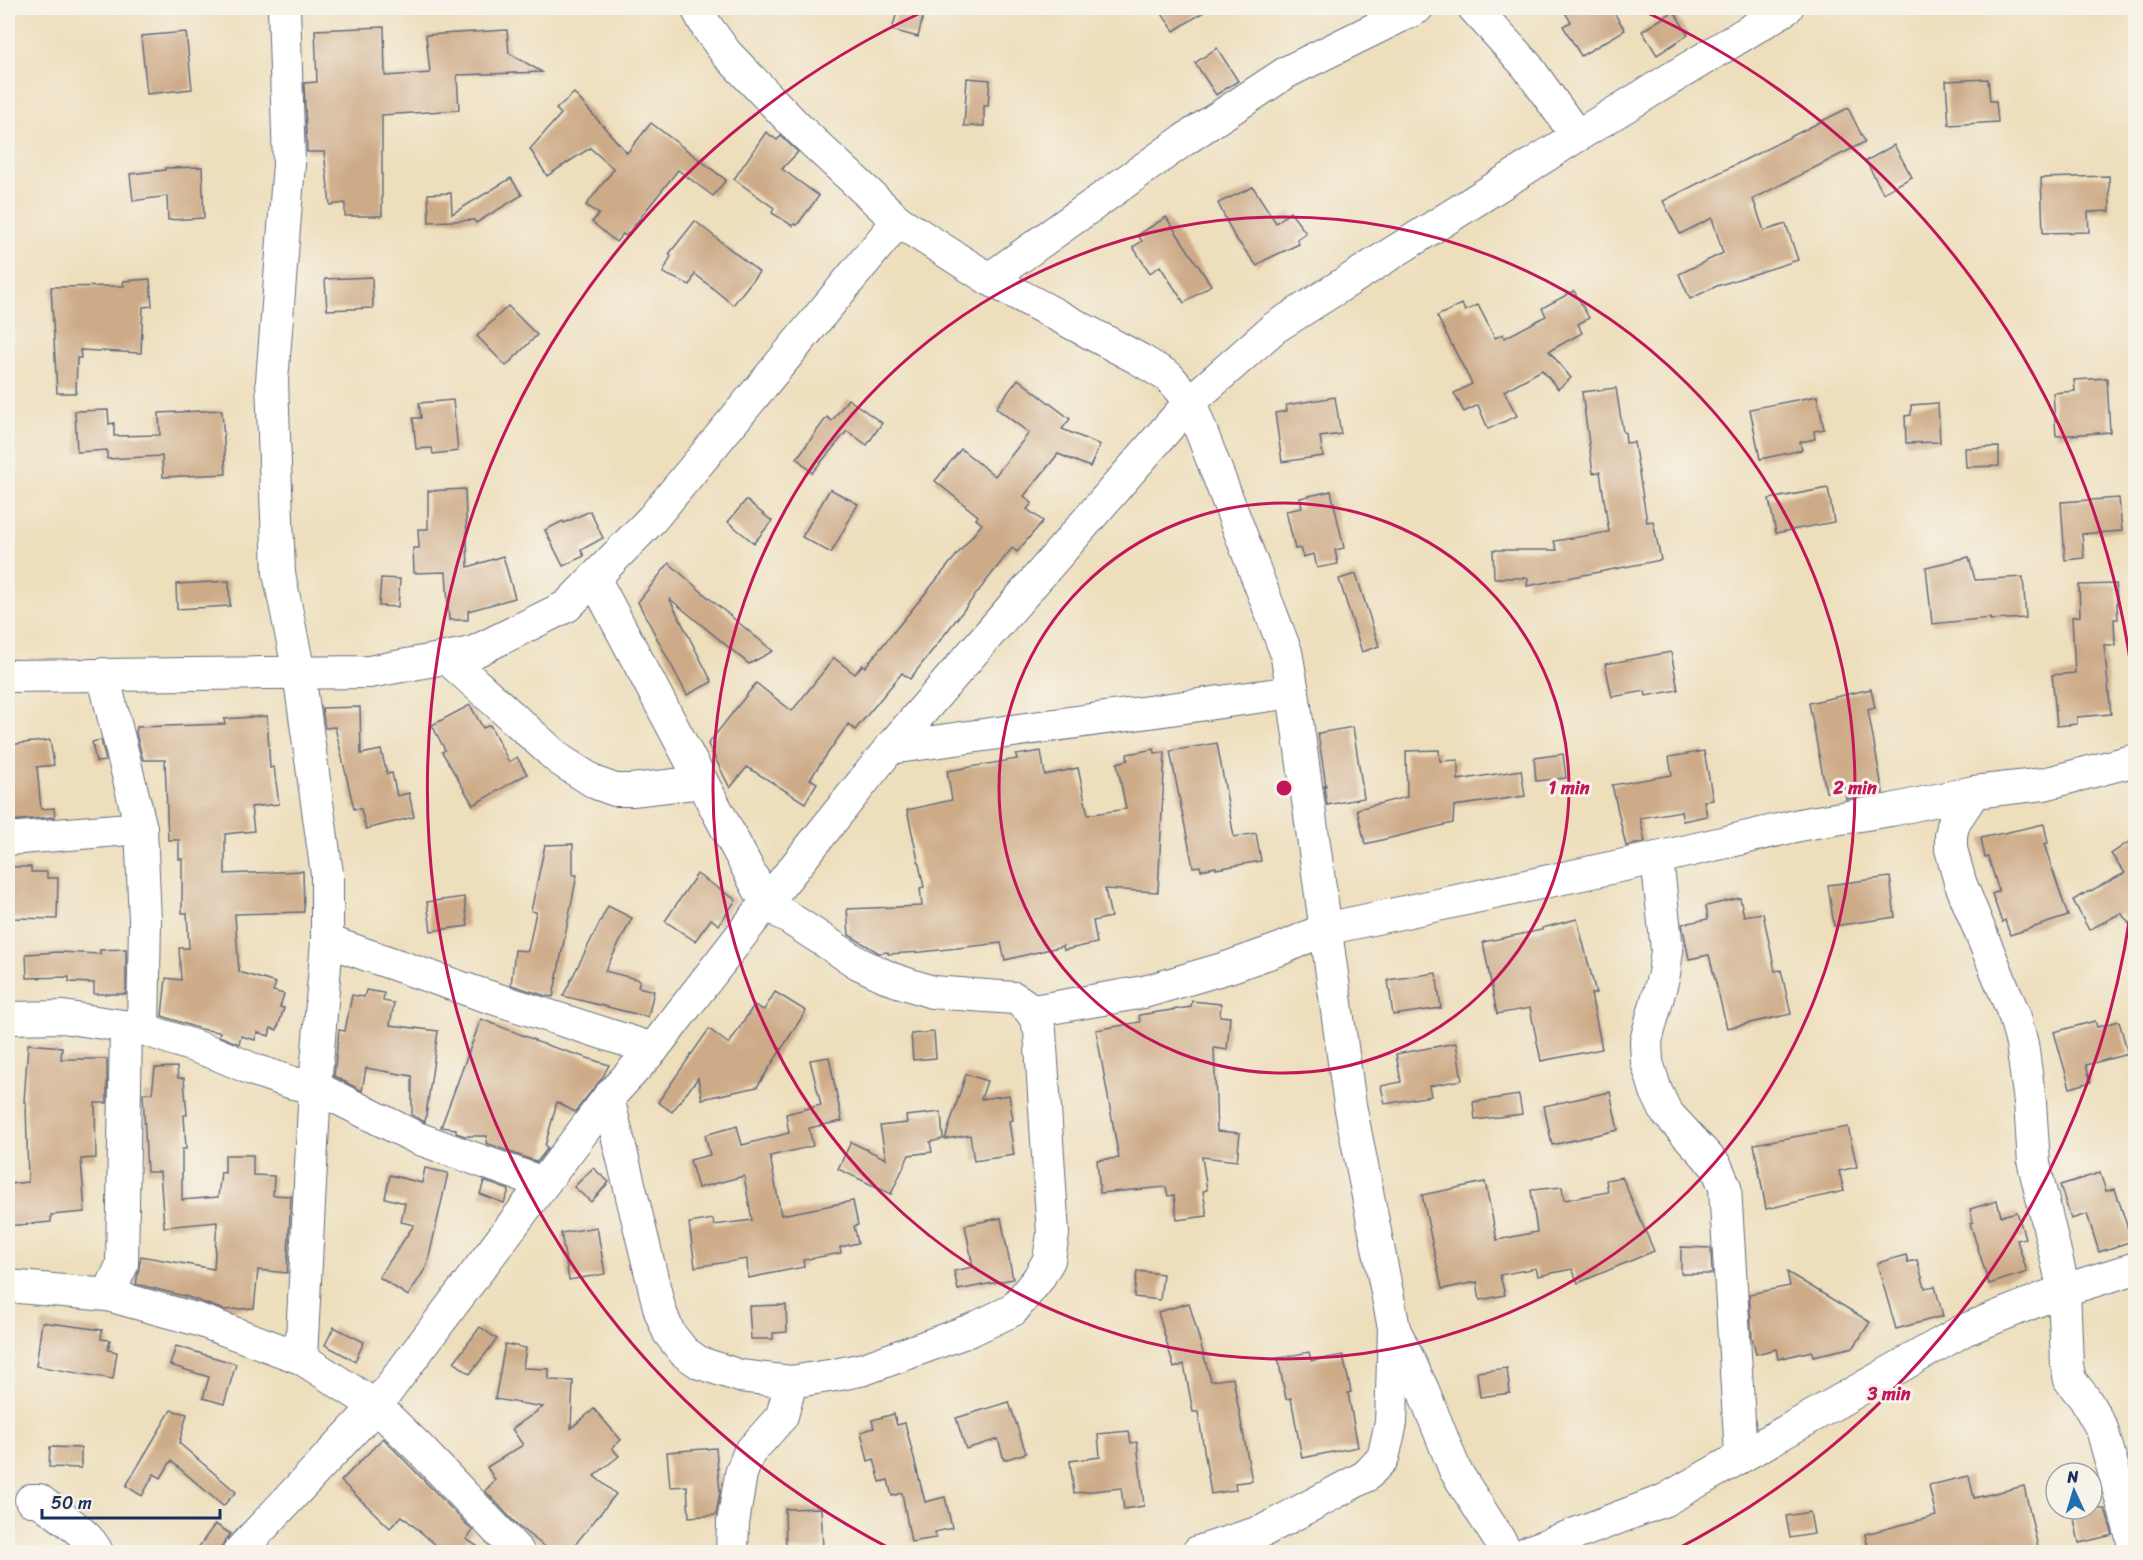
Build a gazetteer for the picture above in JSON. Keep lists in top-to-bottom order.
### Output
{
  "scale_bar": "50 m",
  "north": "top",
  "rings": ["1 min", "2 min", "3 min"]
}
